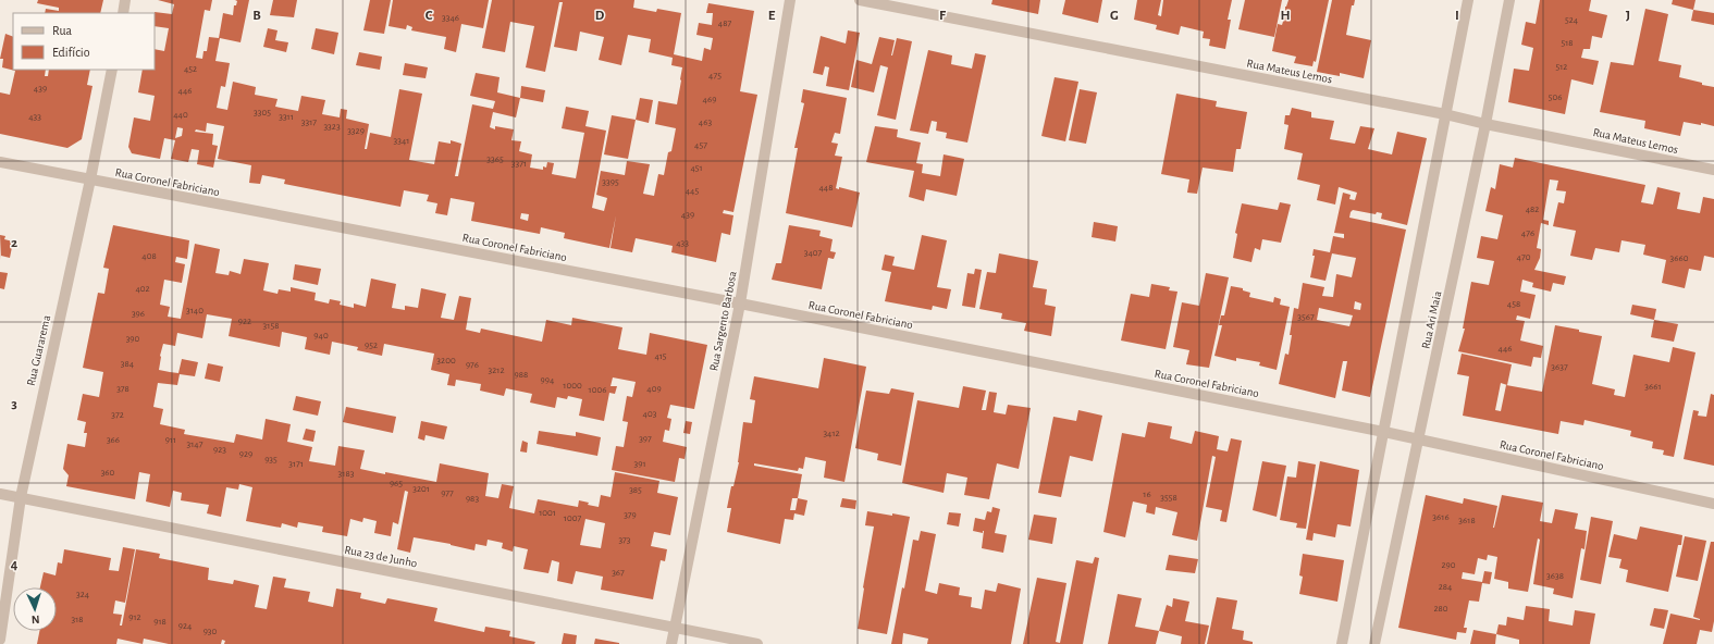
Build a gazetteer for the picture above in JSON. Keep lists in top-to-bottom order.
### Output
{
  "streets": {
    "street": [
      "Rua Mateus Lemos",
      "Rua Coronel Fabriciano",
      "Rua Ari Maia",
      "Rua Sargento Barbosa",
      "Rua Guararema",
      "Rua 23 de Junho"
    ]
  },
  "crossings": [
    ["Rua Mateus Lemos", "Rua Ari Maia"],
    ["Rua Coronel Fabriciano", "Rua Ari Maia"],
    ["Rua Coronel Fabriciano", "Rua Sargento Barbosa"],
    ["Rua Coronel Fabriciano", "Rua Guararema"],
    ["Rua Sargento Barbosa", "Rua 23 de Junho"],
    ["Rua Guararema", "Rua 23 de Junho"]
  ],
  "house_numbers": [
    "3346",
    "524",
    "487",
    "518",
    "512",
    "452",
    "475",
    "439",
    "446",
    "506",
    "469",
    "3305",
    "440",
    "433",
    "3311",
    "3317",
    "463",
    "3323",
    "3329",
    "3341",
    "457",
    "3365",
    "3371",
    "451",
    "3395",
    "448",
    "445",
    "482",
    "439",
    "476",
    "433",
    "3407",
    "408",
    "470",
    "3660",
    "402",
    "458",
    "3140",
    "396",
    "3567",
    "922",
    "3158",
    "940",
    "390",
    "952",
    "446",
    "415",
    "3200",
    "384",
    "976",
    "3637",
    "3212",
    "988",
    "994",
    "1000",
    "3661",
    "378",
    "409",
    "1006",
    "403",
    "372",
    "3412",
    "397",
    "366",
    "911",
    "3147",
    "923",
    "929",
    "935",
    "3171",
    "391",
    "360",
    "3183",
    "965",
    "3201",
    "385",
    "977",
    "16",
    "3558",
    "983",
    "1001",
    "379",
    "3616",
    "1007",
    "3618",
    "373",
    "290",
    "367",
    "3638",
    "284",
    "324",
    "280",
    "912",
    "318",
    "918",
    "924",
    "930"
  ],
  "legend": ["Rua", "Edifício"],
  "north": "bottom",
  "grid": {
    "columns": [
      "B",
      "C",
      "D",
      "E",
      "F",
      "G",
      "H",
      "I",
      "J"
    ],
    "rows": ["2", "3", "4"]
  }
}
